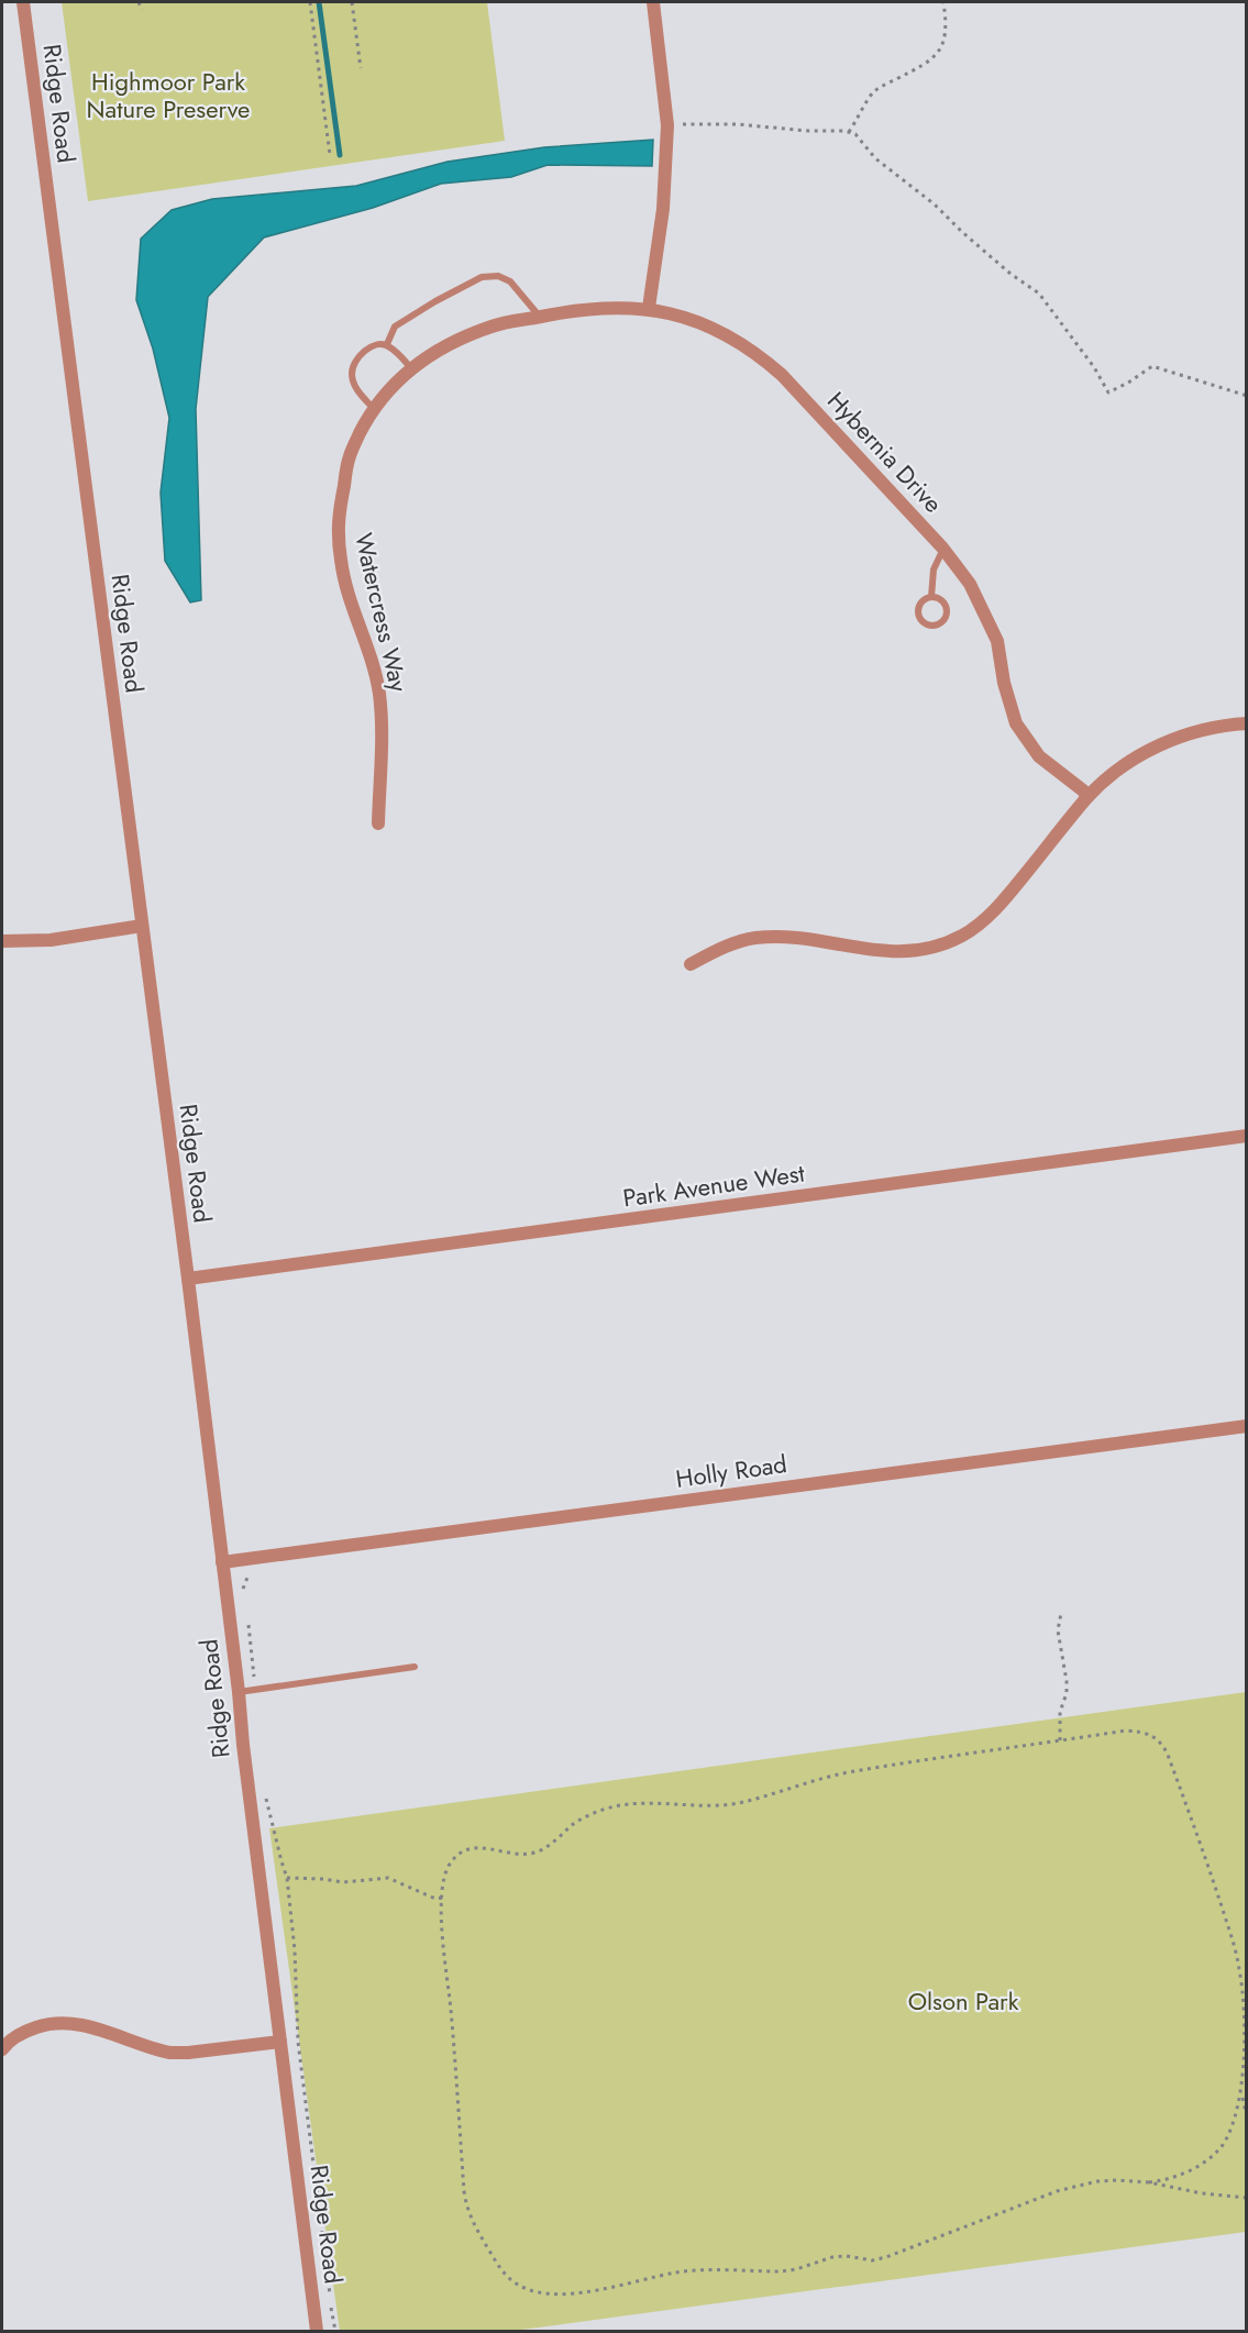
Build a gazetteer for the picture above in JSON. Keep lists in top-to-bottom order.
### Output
{
  "streets": {
    "street": [
      "Ridge Road",
      "Hybernia Drive",
      "Watercress Way",
      "Park Avenue West",
      "Holly Road"
    ]
  },
  "crossings": [
    ["Ridge Road", "Park Avenue West"],
    ["Ridge Road", "Holly Road"],
    ["Hybernia Drive", "Watercress Way"]
  ],
  "parks": ["Highmoor Park Nature Preserve", "Olson Park"]
}
